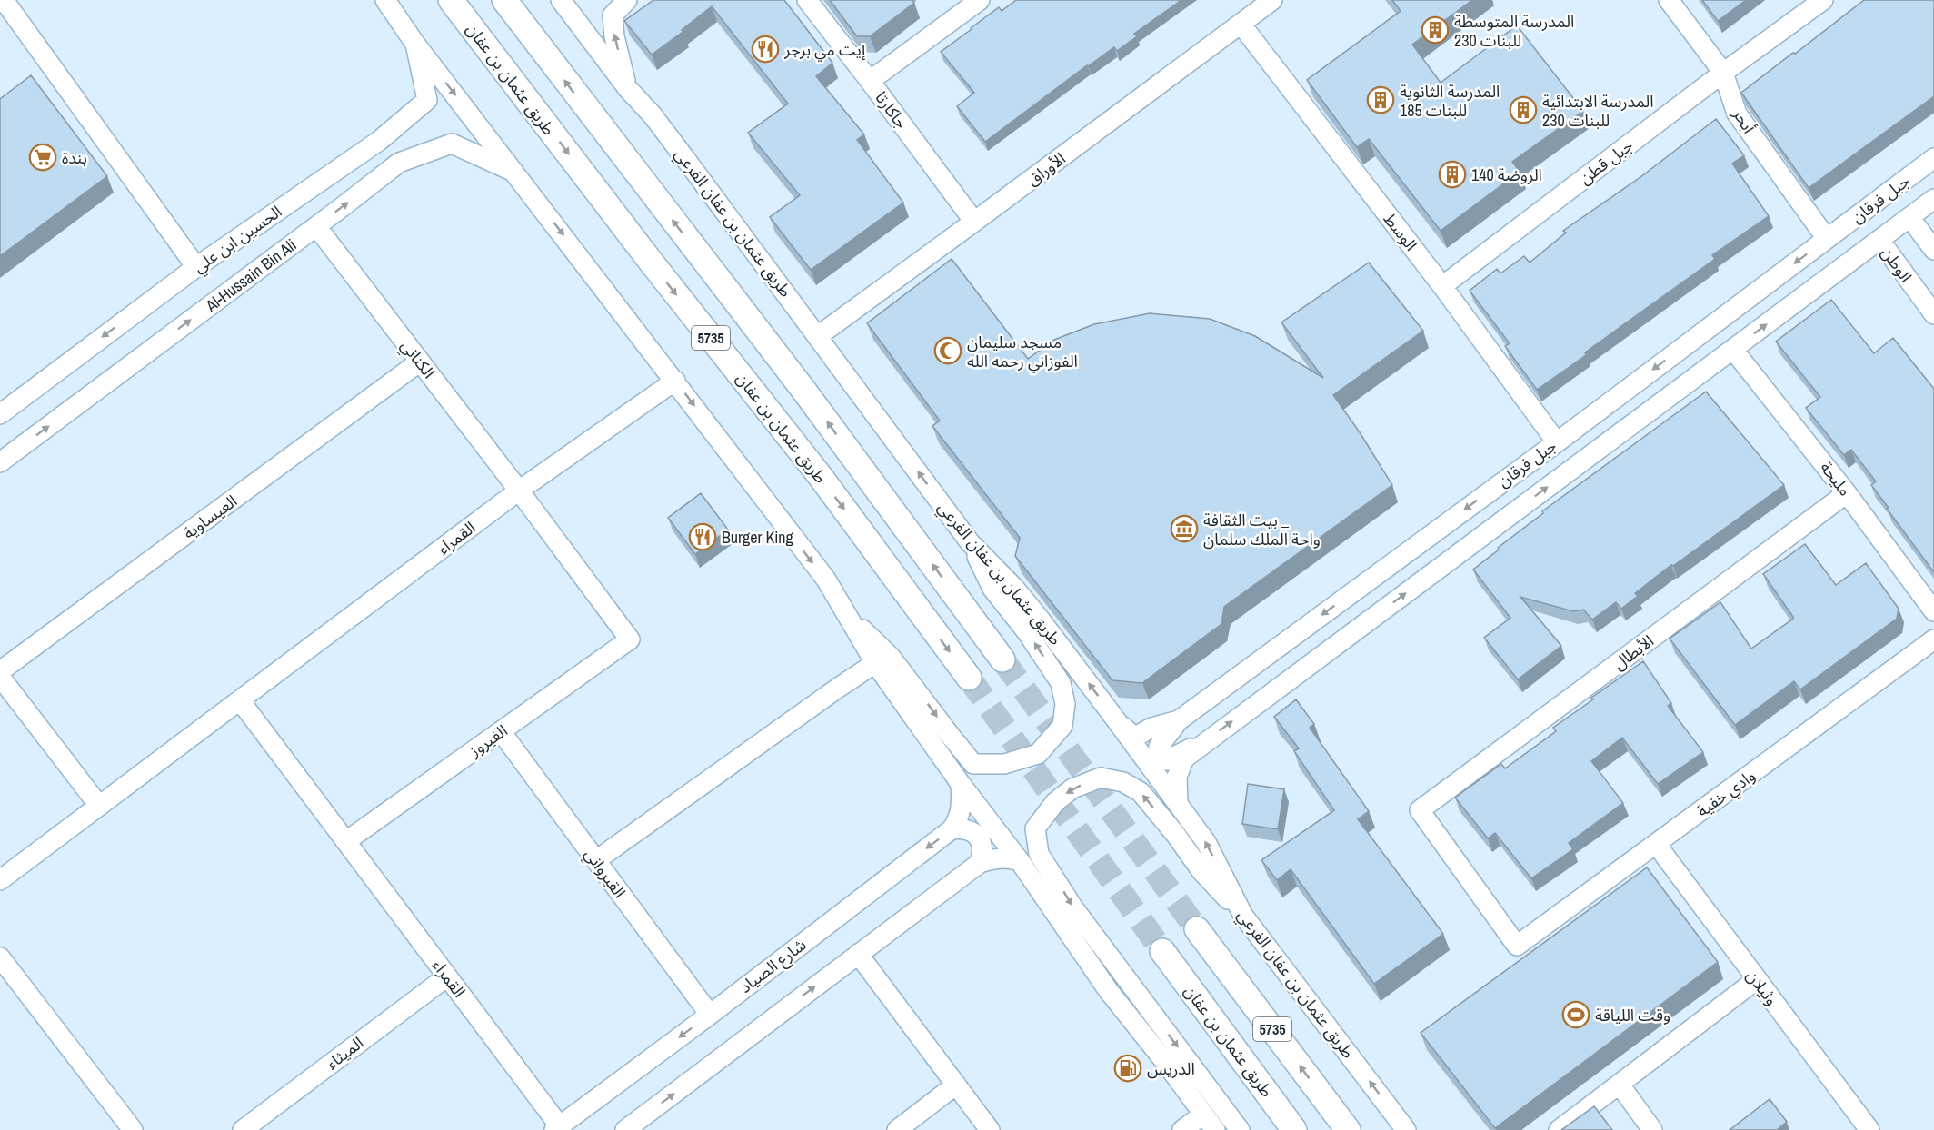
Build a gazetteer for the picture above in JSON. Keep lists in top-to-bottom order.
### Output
{
  "streets": {
    "main road": ["طريق عثمان بن عفان", "5735"],
    "street": [
      "جاكارتا",
      "أبحر",
      "جبل قطن",
      "الأوراق",
      "جبل فرقان",
      "طريق عثمان بن عفان الفرعي",
      "الوسط",
      "الحسين ابن علي",
      "الوطن",
      "Al-Hussain Bin Ali",
      "الكناني",
      "مليحة",
      "العيساوية",
      "القمراء",
      "الأبطال",
      "الفيروز",
      "وادي خفية",
      "القيرواني",
      "شارع الصياد",
      "وثيلان",
      "الميثاء"
    ]
  },
  "crossings": [
    ["جاكارتا", "الأوراق"],
    ["أبحر", "جبل قطن"],
    ["أبحر", "جبل فرقان"],
    ["جبل قطن", "الوسط"],
    ["الأوراق", "طريق عثمان بن عفان الفرعي"],
    ["الأوراق", "الوسط"],
    ["جبل فرقان", "طريق عثمان بن عفان الفرعي"],
    ["جبل فرقان", "الوسط"],
    ["جبل فرقان", "الوطن"],
    ["جبل فرقان", "مليحة"],
    ["Al-Hussain Bin Ali", "الكناني"],
    ["الكناني", "العيساوية"],
    ["الكناني", "القمراء"],
    ["الكناني", "الفيروز"],
    ["مليحة", "الأبطال"],
    ["القمراء", "الفيروز"],
    ["القمراء", "شارع الصياد"],
    ["القمراء", "الميثاء"],
    ["الأبطال", "وادي خفية"],
    ["الفيروز", "القيرواني"],
    ["وادي خفية", "وثيلان"],
    ["القيرواني", "شارع الصياد"]
  ],
  "one_way": ["الحسين ابن علي", "Al-Hussain Bin Ali"],
  "places": {
    "building": [
      "المدرسة المتوسطة 230 للبنات",
      "المدرسة الثانوية 185 للبنات",
      "المدرسة الابتدائية 230 للبنات",
      "الروضة 140"
    ],
    "restaurant": ["إيت مي برجر", "Burger King"],
    "supermarket": ["بندة"],
    "mosque": ["مسجد سليمان الفوزاني رحمه الله"],
    "museum": ["بيت الثقافة _ واحة الملك سلمان"],
    "sports": ["وقت اللياقة"],
    "fuel station": ["الدريس"]
  }
}
